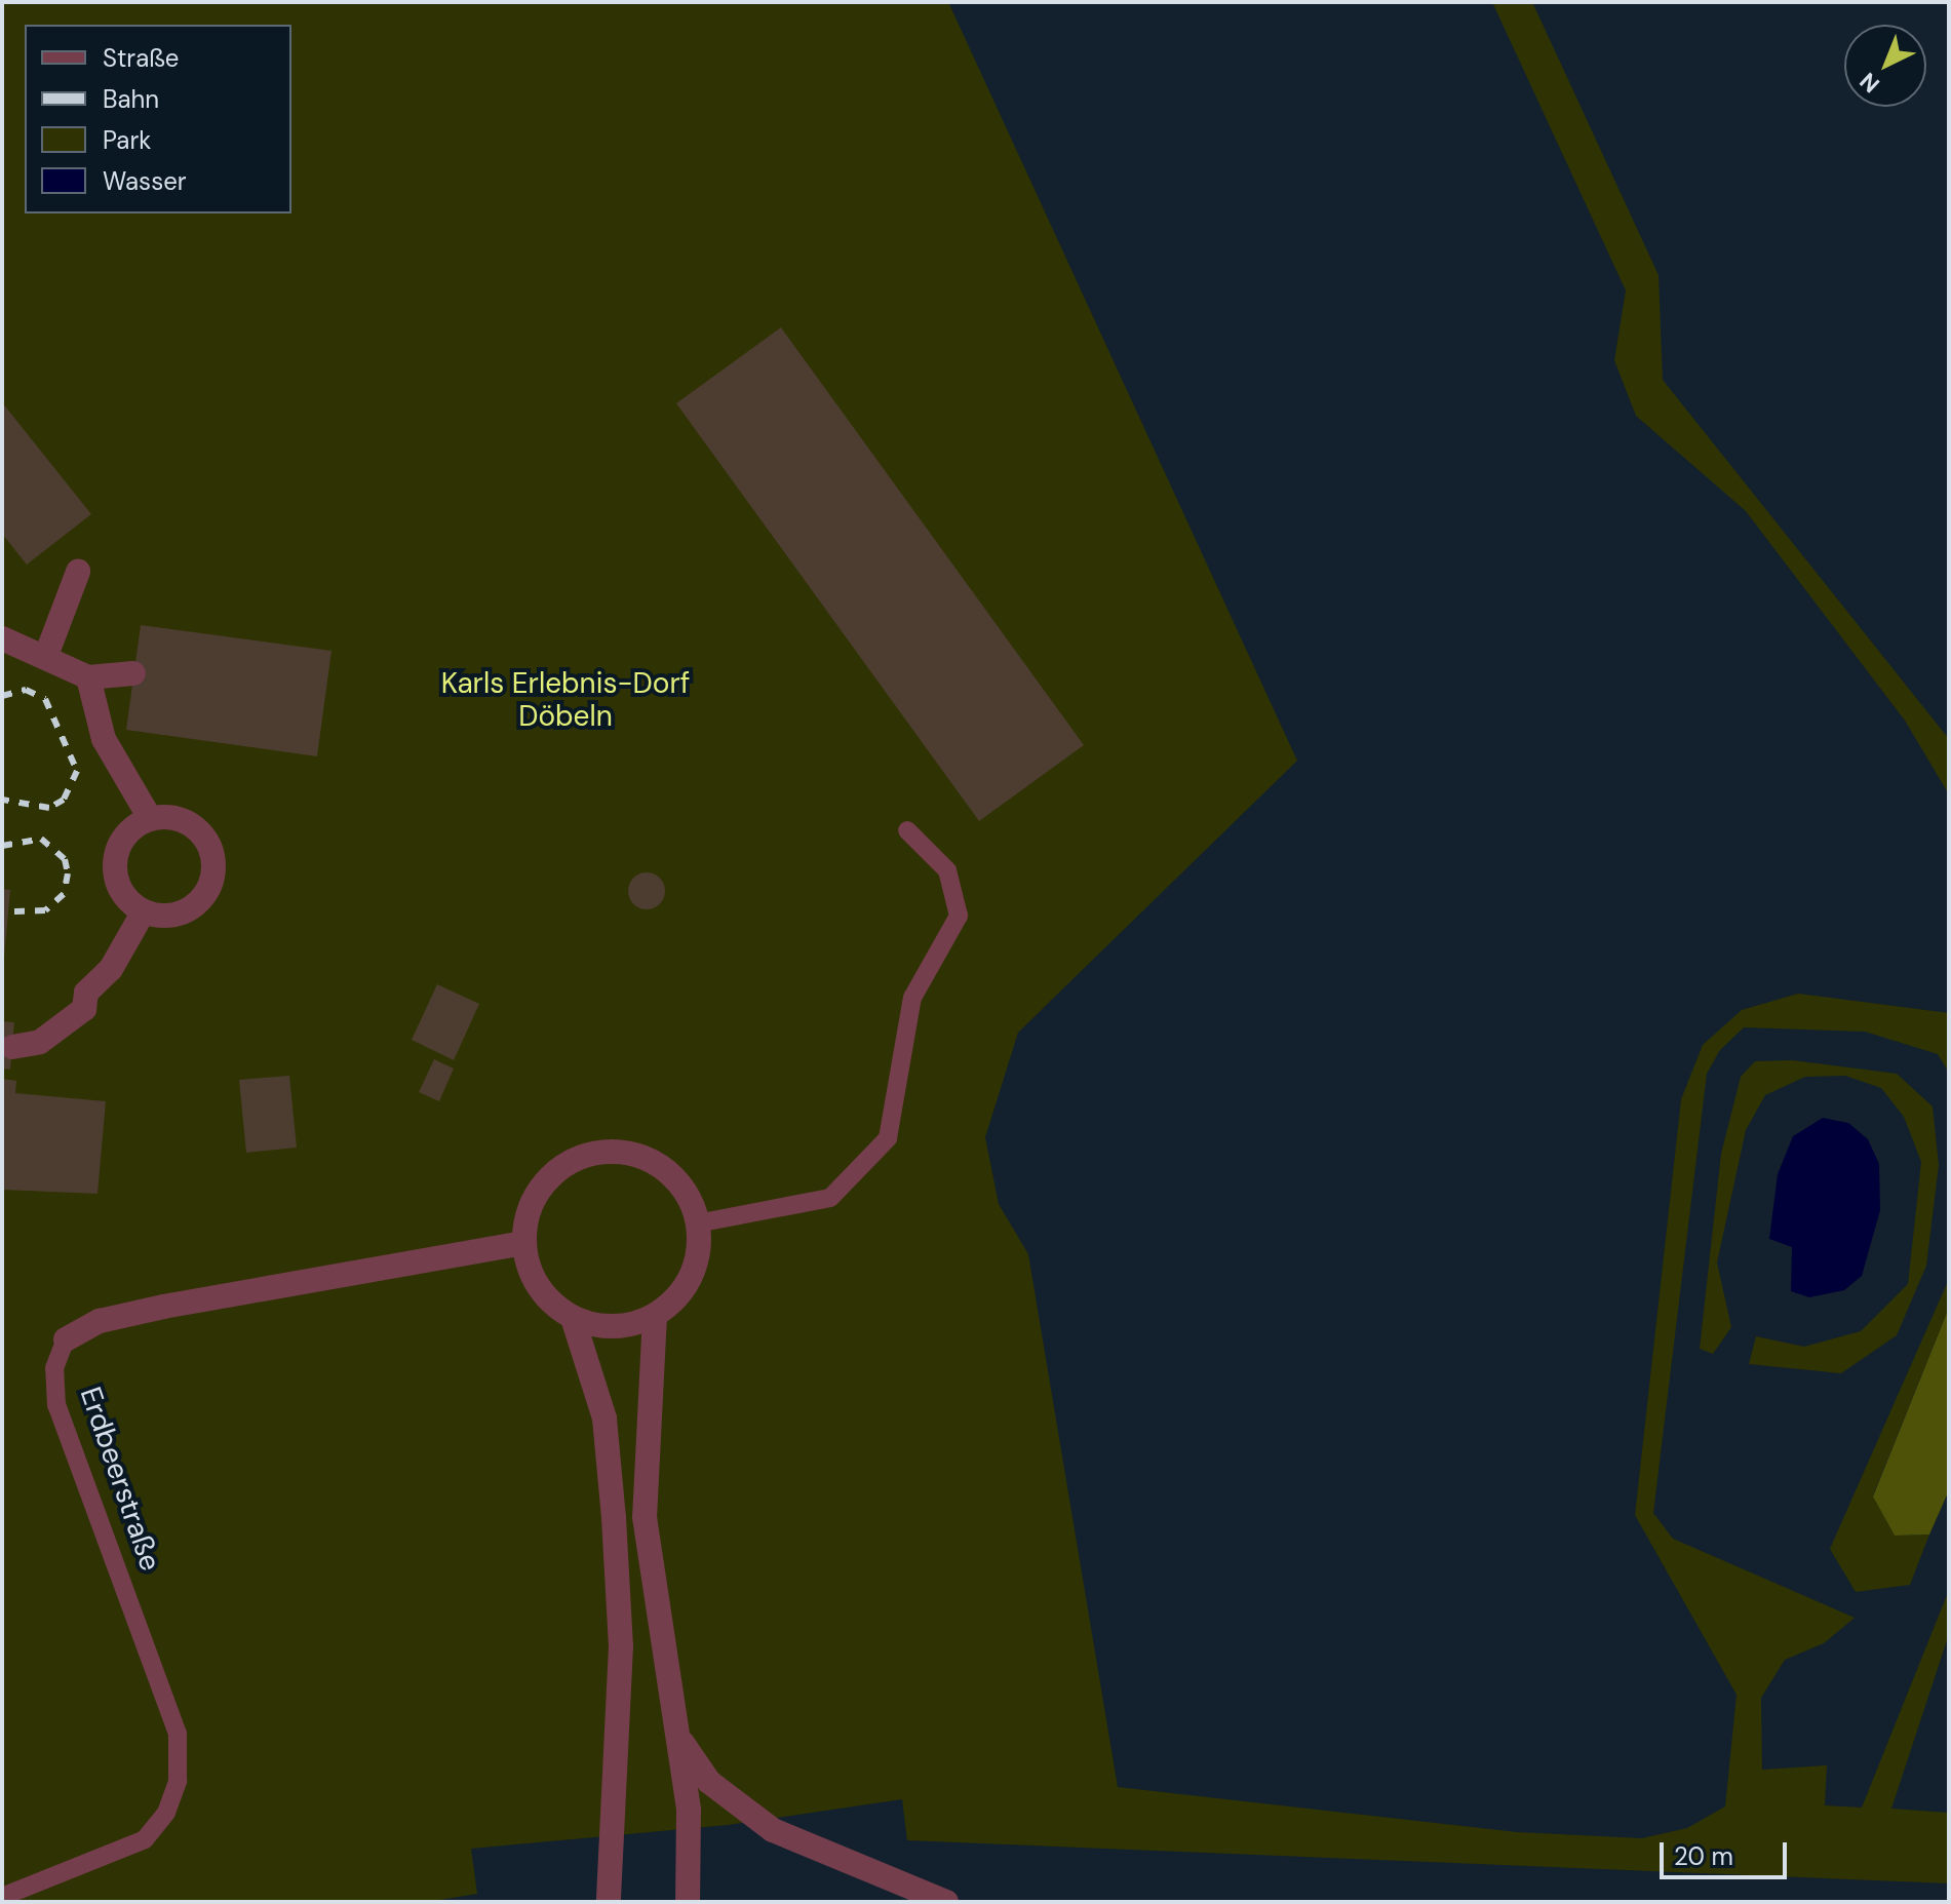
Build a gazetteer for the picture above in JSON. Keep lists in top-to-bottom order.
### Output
{
  "streets": {
    "street": ["Erdbeerstraße"]
  },
  "parks": ["Karls Erlebnis-Dorf Döbeln"],
  "legend": [
    "Straße",
    "Bahn",
    "Park",
    "Wasser"
  ],
  "scale_bar": "20 m",
  "north": "bottom left"
}
